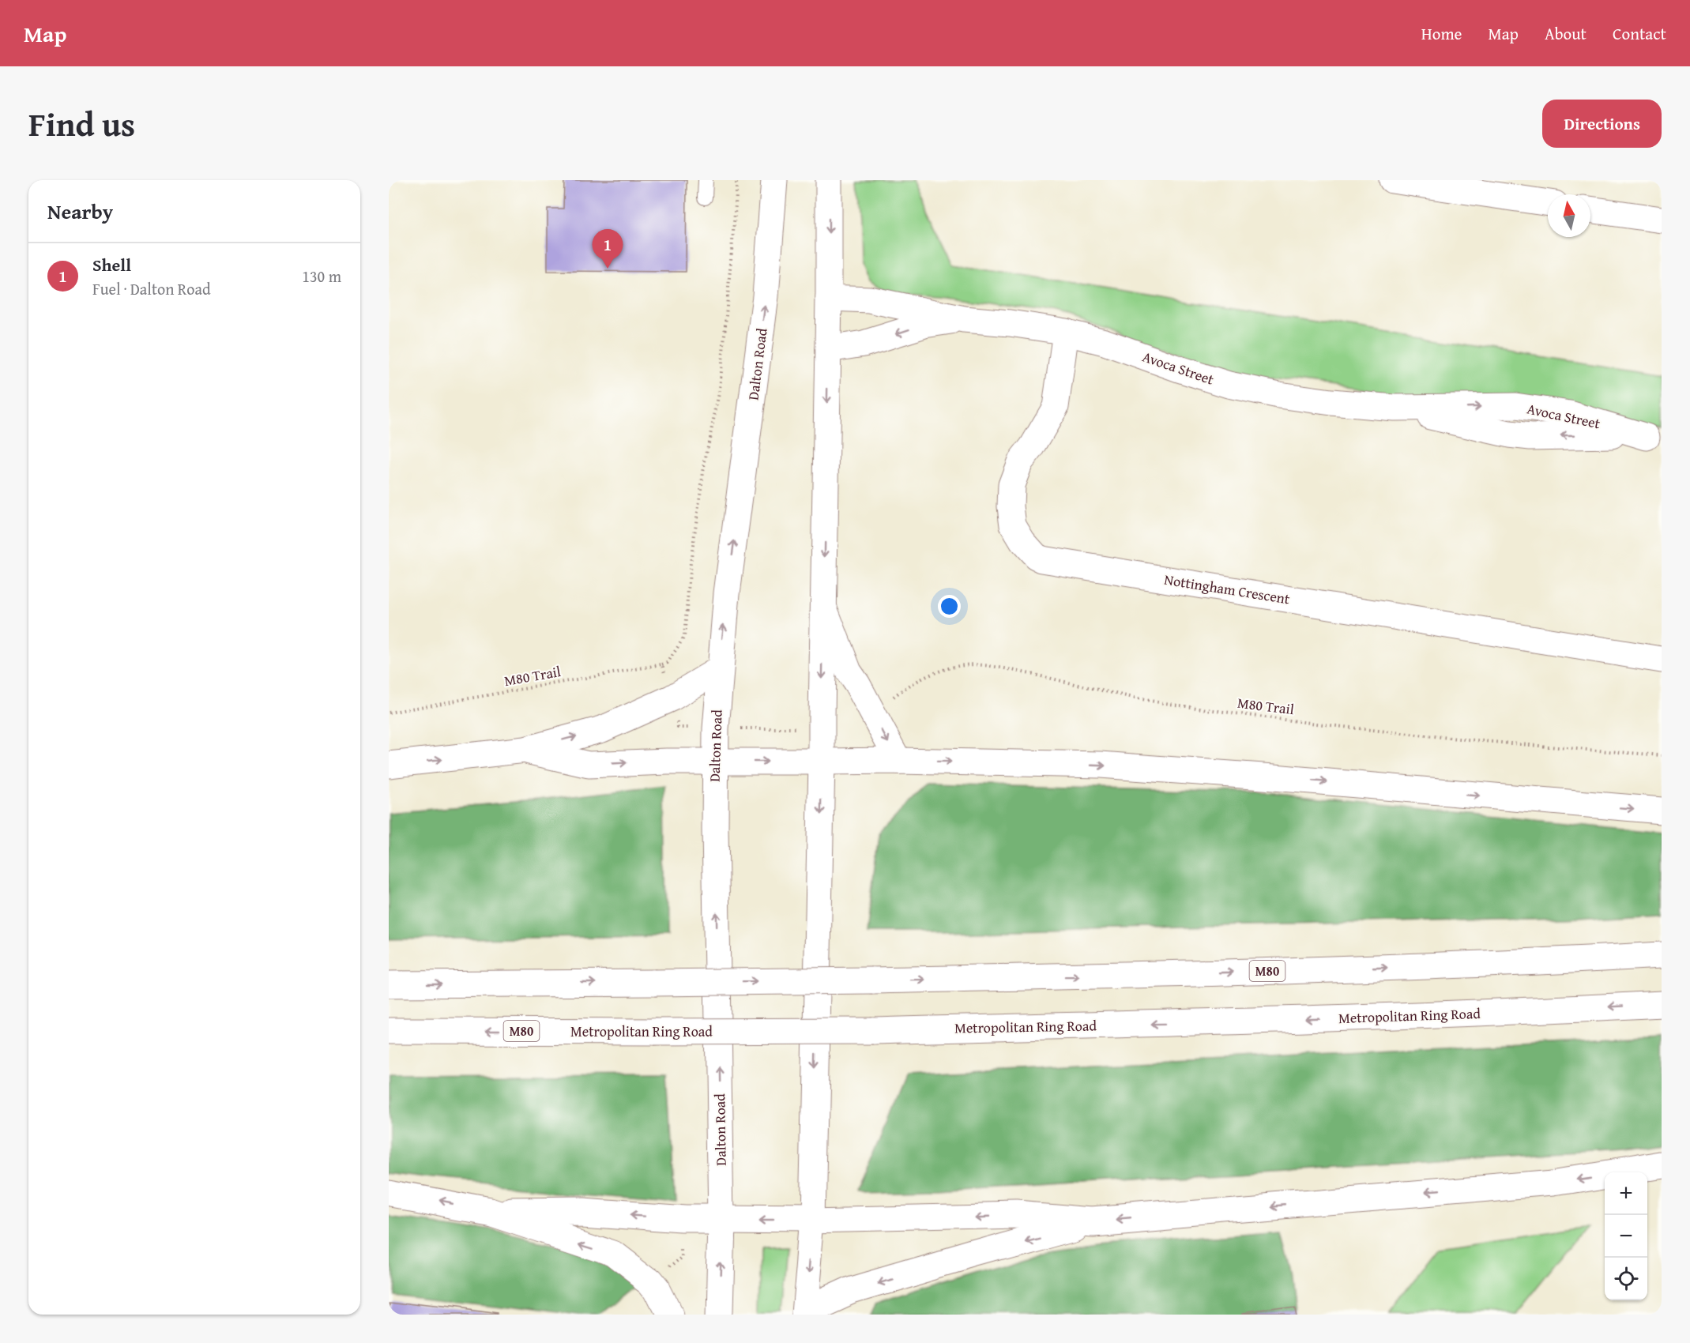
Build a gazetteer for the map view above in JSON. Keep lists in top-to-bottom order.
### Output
{
  "streets": {
    "main road": [
      "Dalton Road",
      "Avoca Street",
      "Nottingham Crescent",
      "M80",
      "Metropolitan Ring Road"
    ],
    "path": ["M80 Trail"]
  },
  "crossings": [
    ["Avoca Street", "Nottingham Crescent"]
  ],
  "north": "top",
  "page": {
    "header": "Map",
    "nav": [
      "Home",
      "Map",
      "About",
      "Contact"
    ],
    "title": "Find us",
    "buttons": "Directions",
    "heading": "Nearby",
    "pins": "1",
    "list": [
      {
        "mark": "1",
        "name": "Shell",
        "note": "Fuel · Dalton Road",
        "value": "130 m"
      }
    ],
    "map_buttons": ["+", "−"]
  }
}
